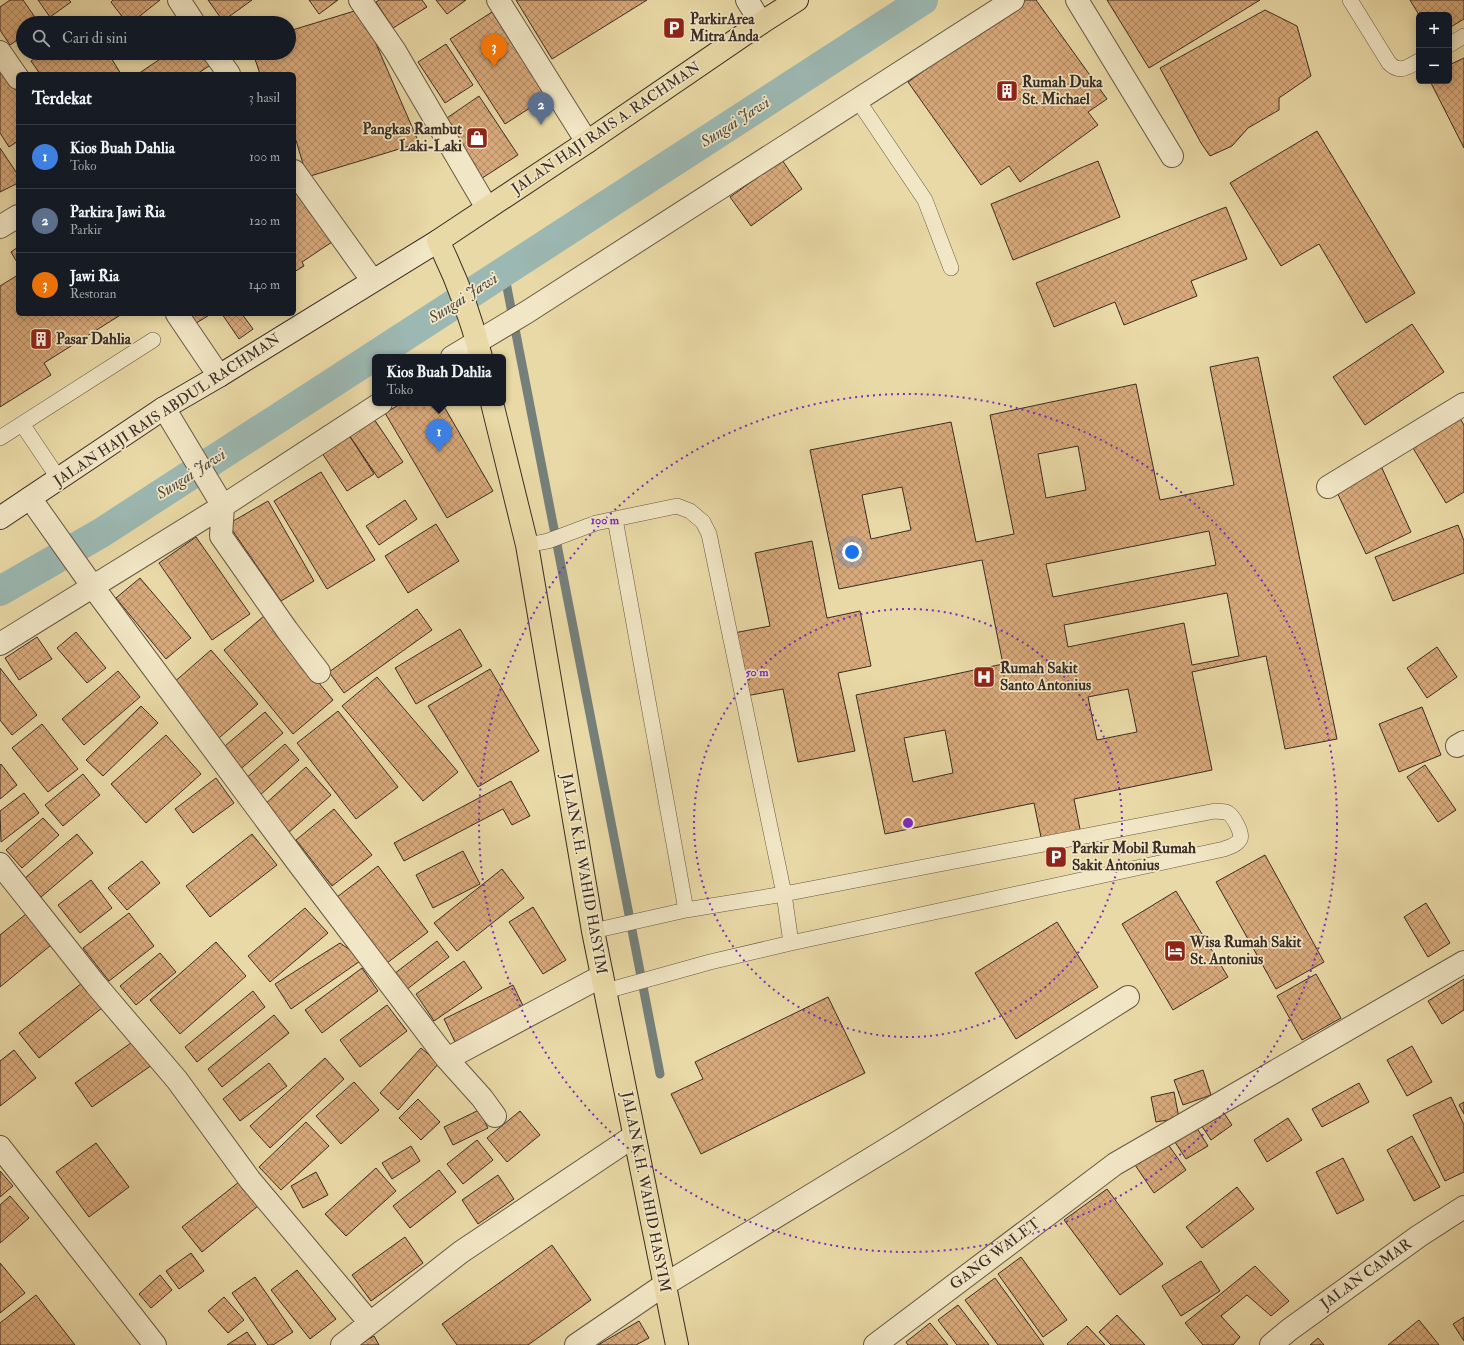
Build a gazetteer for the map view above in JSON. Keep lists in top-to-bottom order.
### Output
{
  "streets": {
    "main road": ["JALAN HAJI RAIS A. RACHMAN", "JALAN K.H. WAHID HASYIM"],
    "street": ["JALAN HAJI RAIS ABDUL RACHMAN", "GANG WALET", "JALAN CAMAR"]
  },
  "crossings": [
    ["JALAN HAJI RAIS A. RACHMAN", "JALAN HAJI RAIS ABDUL RACHMAN"]
  ],
  "water": ["Sungai Jawi"],
  "places": {
    "parking": ["ParkirArea Mitra Anda", "Parkir Mobil Rumah Sakit Antonius"],
    "building": ["Rumah Duka St. Michael", "Pasar Dahlia"],
    "shop": ["Pangkas Rambut Laki-Laki"],
    "hospital": ["Rumah Sakit Santo Antonius"],
    "hotel": ["Wisa Rumah Sakit St. Antonius"]
  },
  "page": {
    "map_buttons": ["+", "−"],
    "search": "Cari di sini",
    "pins": ["3", "2", "1"],
    "heading": ["Terdekat", "3 hasil"],
    "list": [
      {
        "mark": "1",
        "name": "Kios Buah Dahlia",
        "note": "Toko",
        "value": "100 m"
      },
      {
        "mark": "2",
        "name": "Parkira Jawi Ria",
        "note": "Parkir",
        "value": "120 m"
      },
      {
        "mark": "3",
        "name": "Jawi Ria",
        "note": "Restoran",
        "value": "140 m"
      }
    ],
    "popup": ["Kios Buah Dahlia", "Toko"]
  },
  "rings": ["100 m", "50 m"]
}
